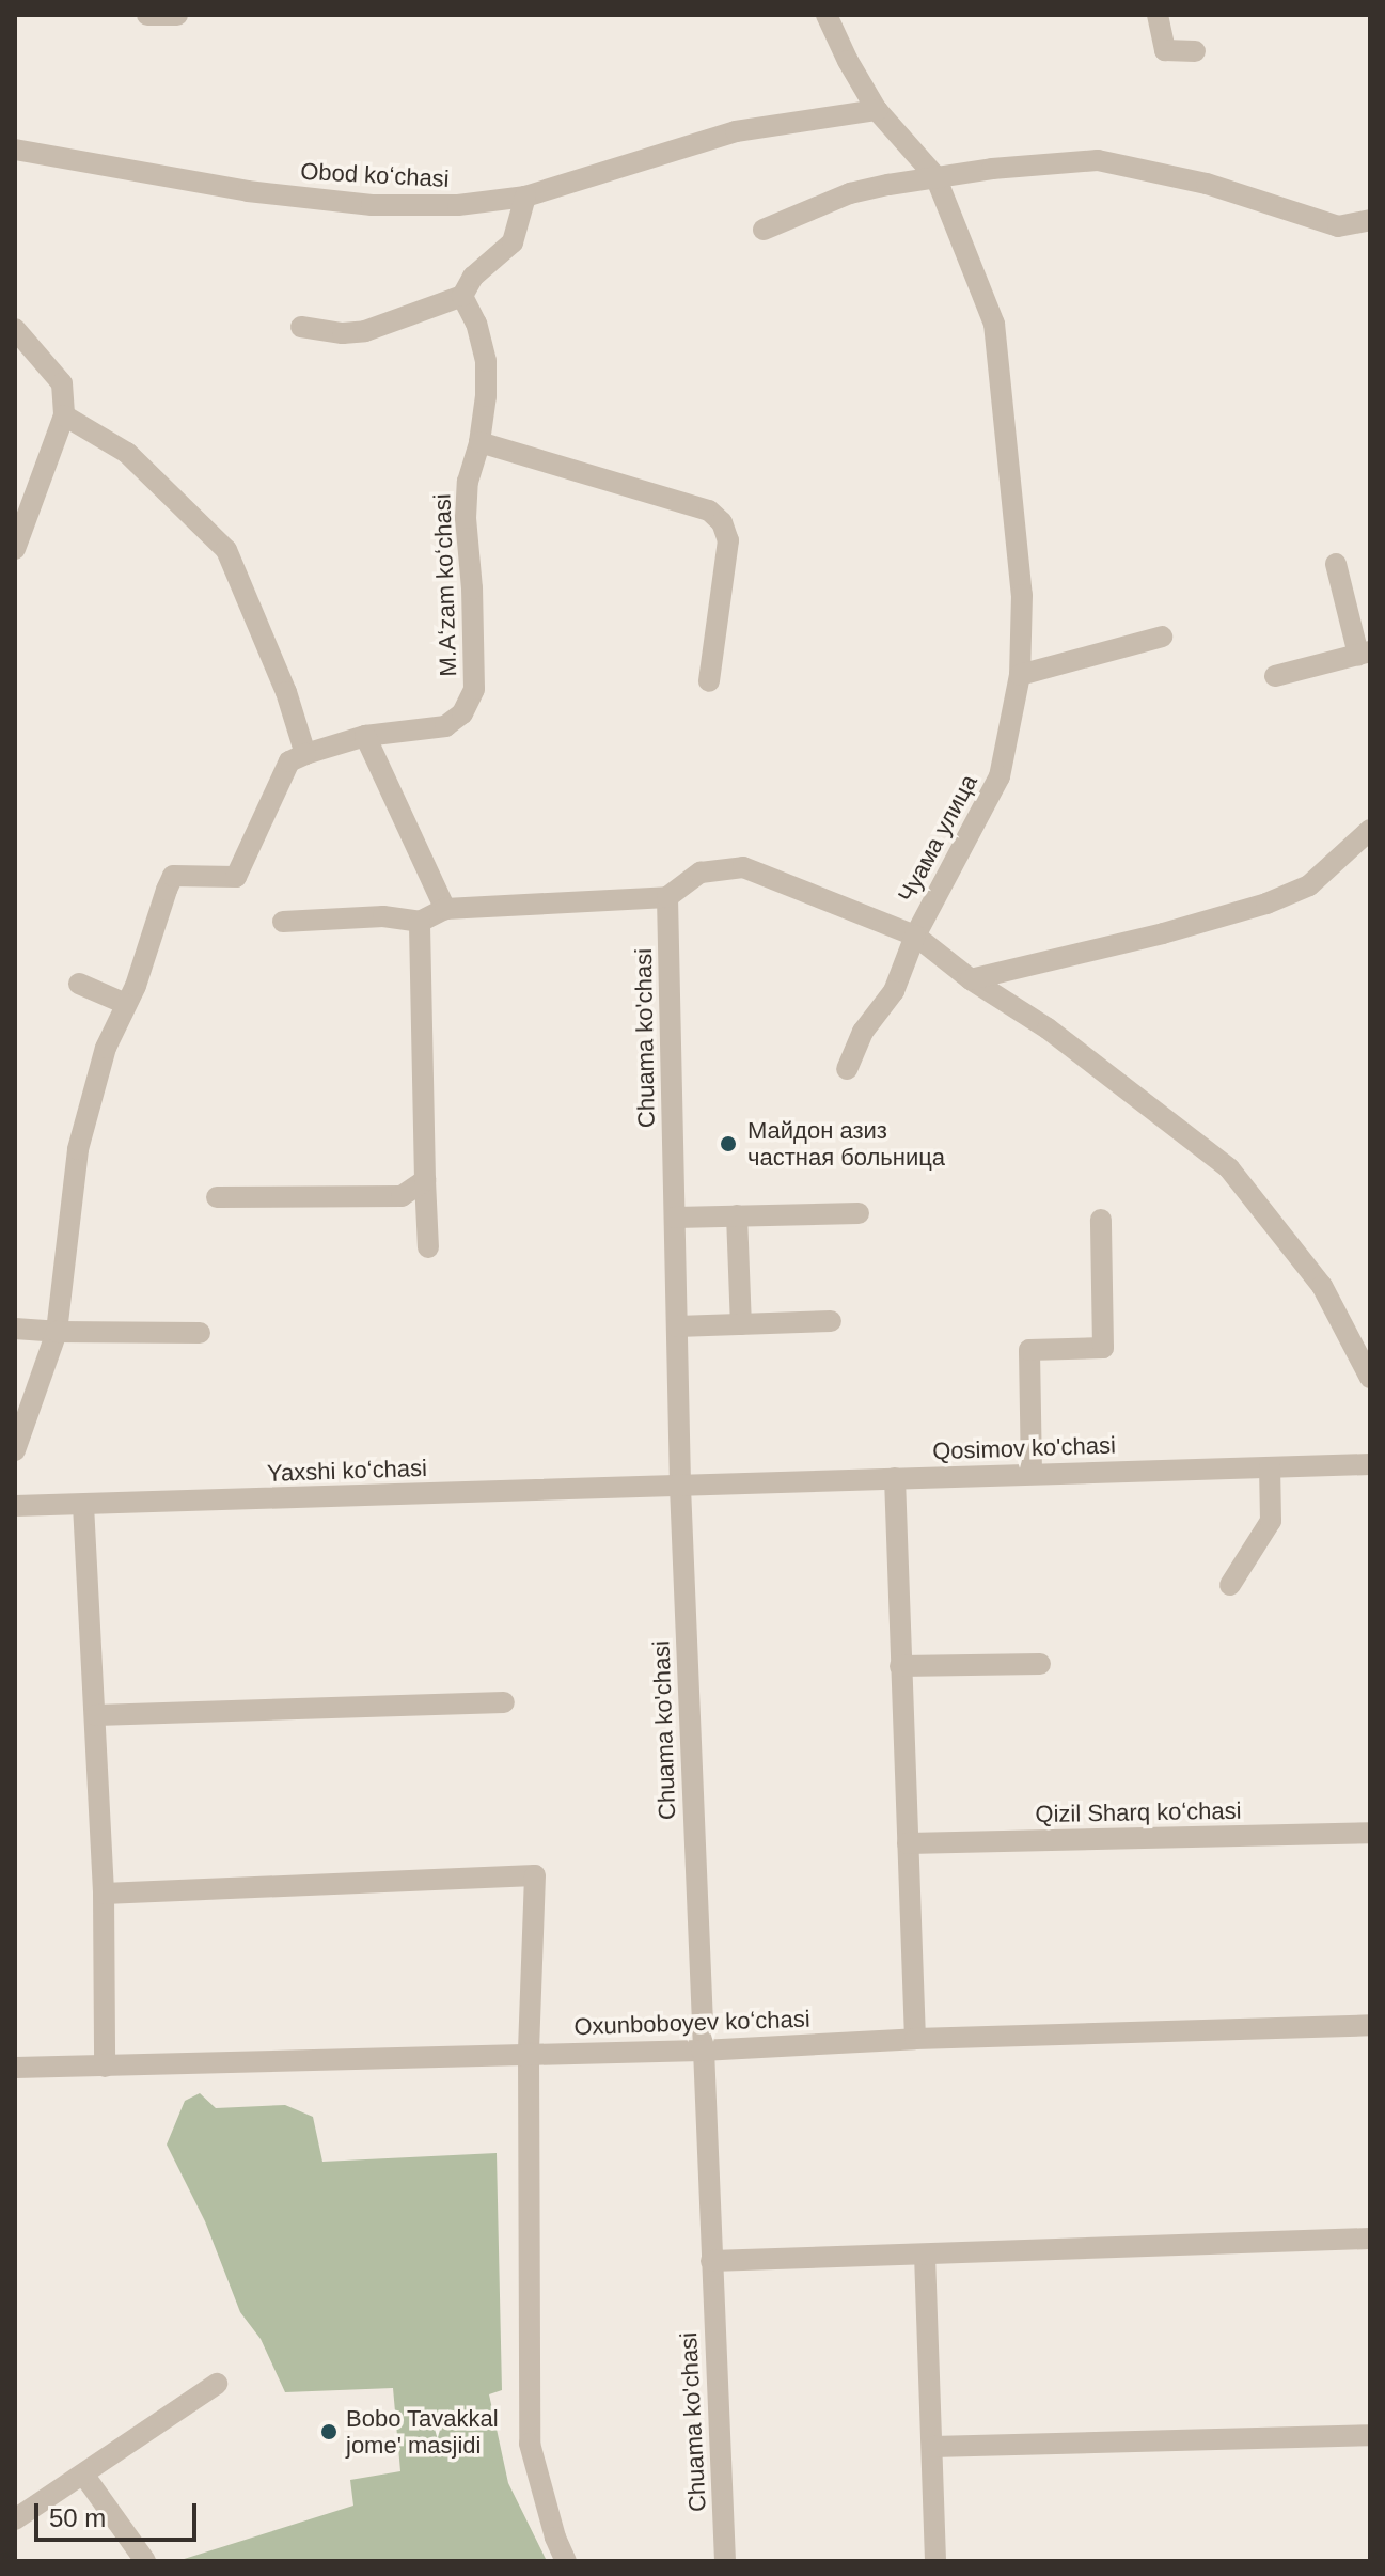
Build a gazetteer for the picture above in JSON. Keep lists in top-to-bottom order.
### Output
{
  "streets": {
    "street": [
      "Obod koʻchasi",
      "M.Aʻzam koʻchasi",
      "Чуама улица",
      "Chuama ko'chasi",
      "Qosimov ko'chasi",
      "Yaxshi koʻchasi",
      "Qizil Sharq koʻchasi",
      "Oxunboboyev koʻchasi"
    ]
  },
  "crossings": [
    ["Obod koʻchasi", "Чуама улица"],
    ["Chuama ko'chasi", "Qosimov ko'chasi"],
    ["Chuama ko'chasi", "Yaxshi koʻchasi"],
    ["Chuama ko'chasi", "Oxunboboyev koʻchasi"],
    ["Qosimov ko'chasi", "Yaxshi koʻchasi"]
  ],
  "places": ["Майдон азиз частная больница", "Bobo Tavakkal jome' masjidi"],
  "scale_bar": "50 m"
}
